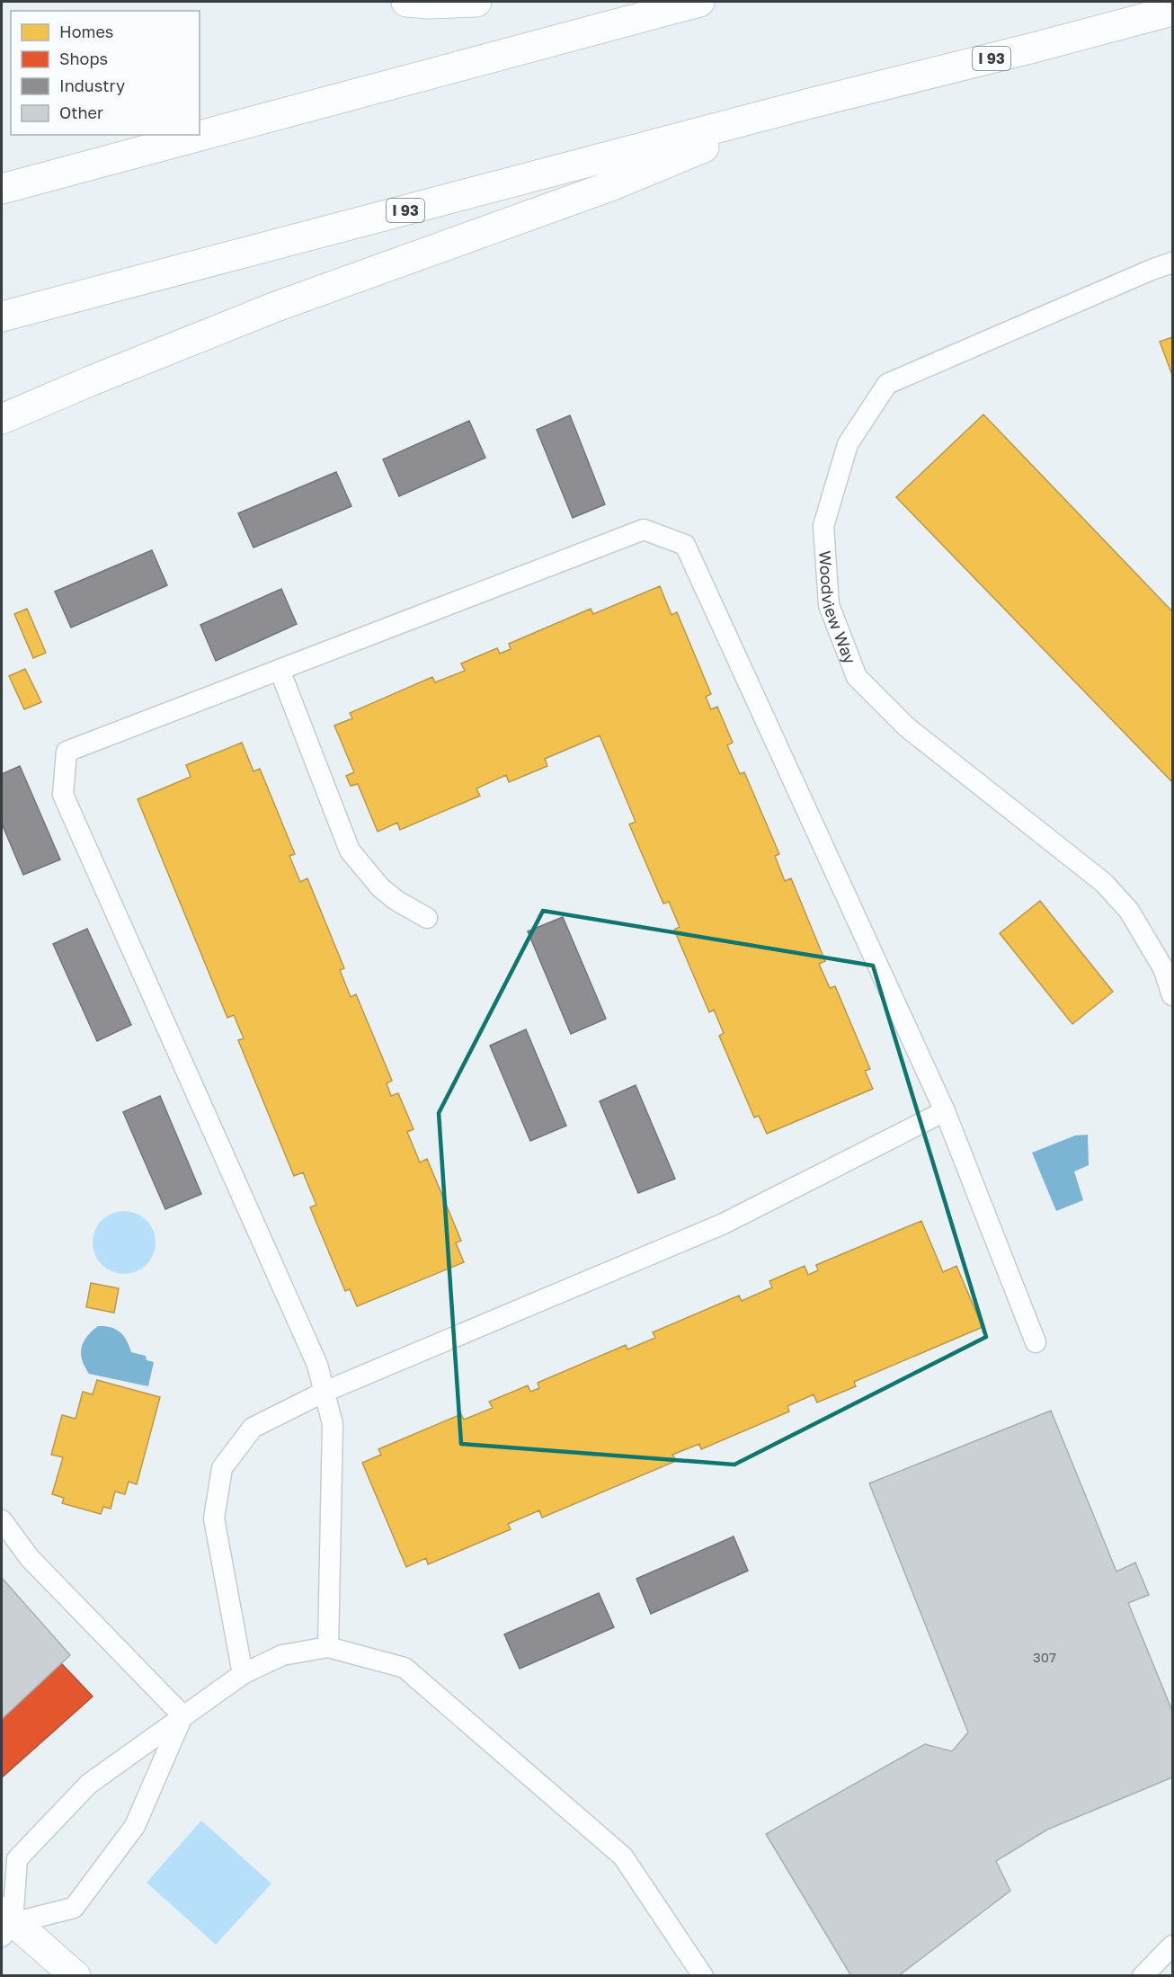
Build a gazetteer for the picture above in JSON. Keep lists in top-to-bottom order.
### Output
{
  "streets": {
    "main road": ["I 93"],
    "lane": ["Woodview Way"]
  },
  "house_numbers": ["307"],
  "legend": [
    "Homes",
    "Shops",
    "Industry",
    "Other"
  ]
}
